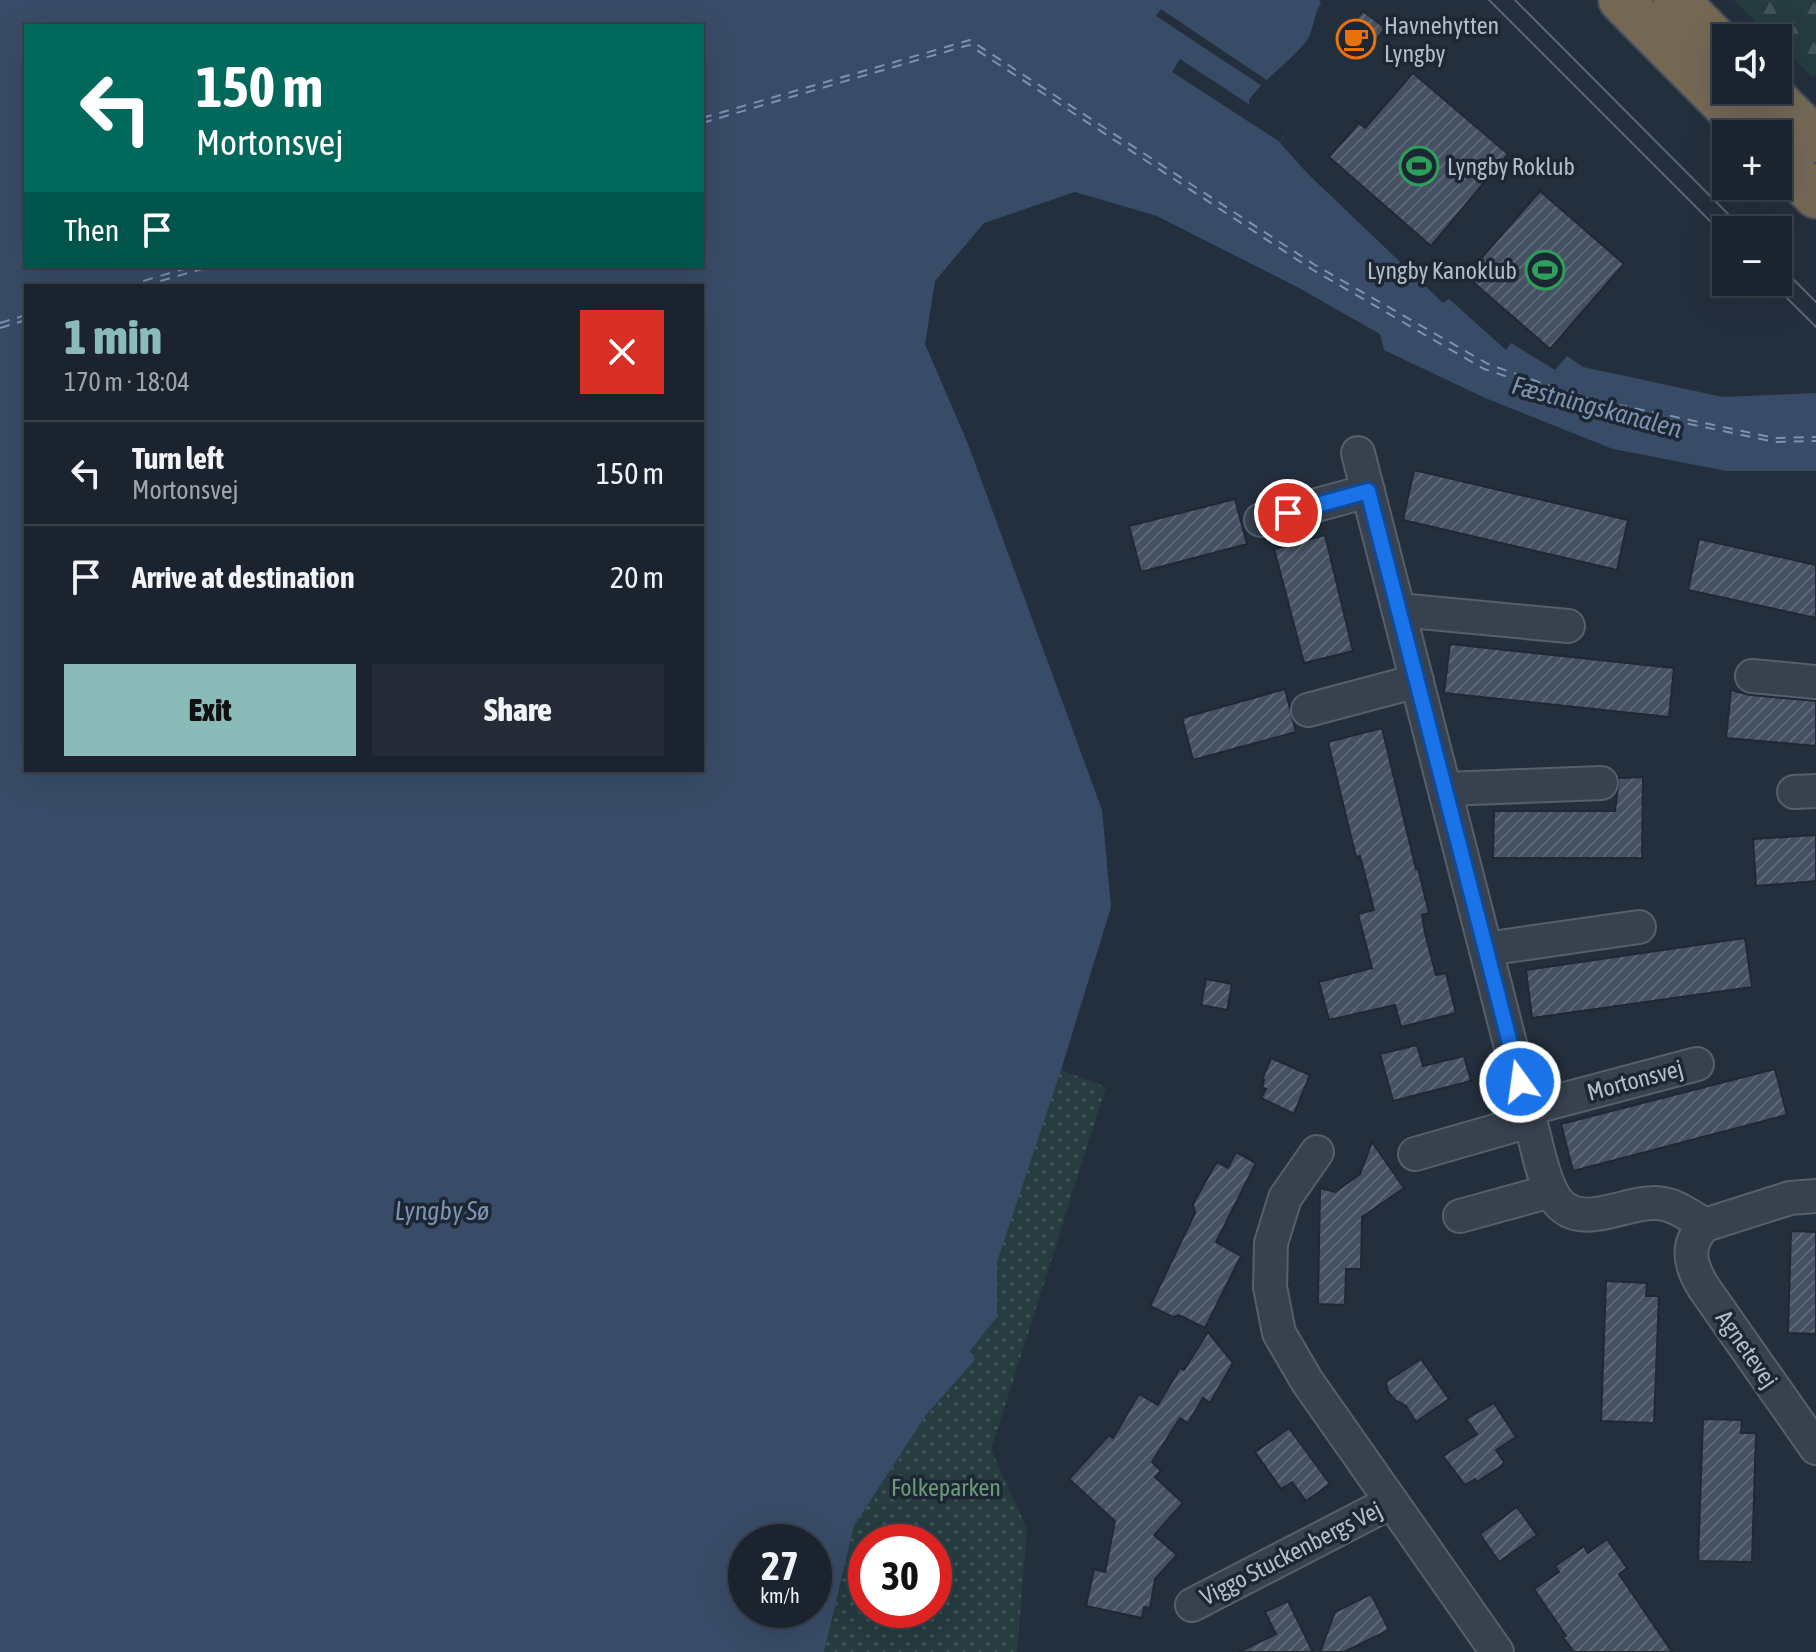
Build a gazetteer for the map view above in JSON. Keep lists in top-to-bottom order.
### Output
{
  "streets": {
    "street": ["Mortonsvej", "Agnetevej", "Viggo Stuckenbergs Vej"]
  },
  "water": ["Fæstningskanalen", "Lyngby Sø"],
  "parks": ["Folkeparken"],
  "places": {
    "cafe": ["Havnehytten Lyngby"],
    "sports": ["Lyngby Roklub", "Lyngby Kanoklub"]
  },
  "page": {
    "map_buttons": ["+", "−"],
    "turn": ["150 m", "Mortonsvej"],
    "then": "Then",
    "heading": ["1 min", "170 m · 18:04"],
    "list": [
      {
        "name": "Turn left",
        "note": "Mortonsvej",
        "value": "150 m"
      },
      {
        "name": "Arrive at destination",
        "value": "20 m"
      }
    ],
    "buttons": ["Exit", "Share"],
    "speed": "27 km/h",
    "limit": "30"
  }
}
